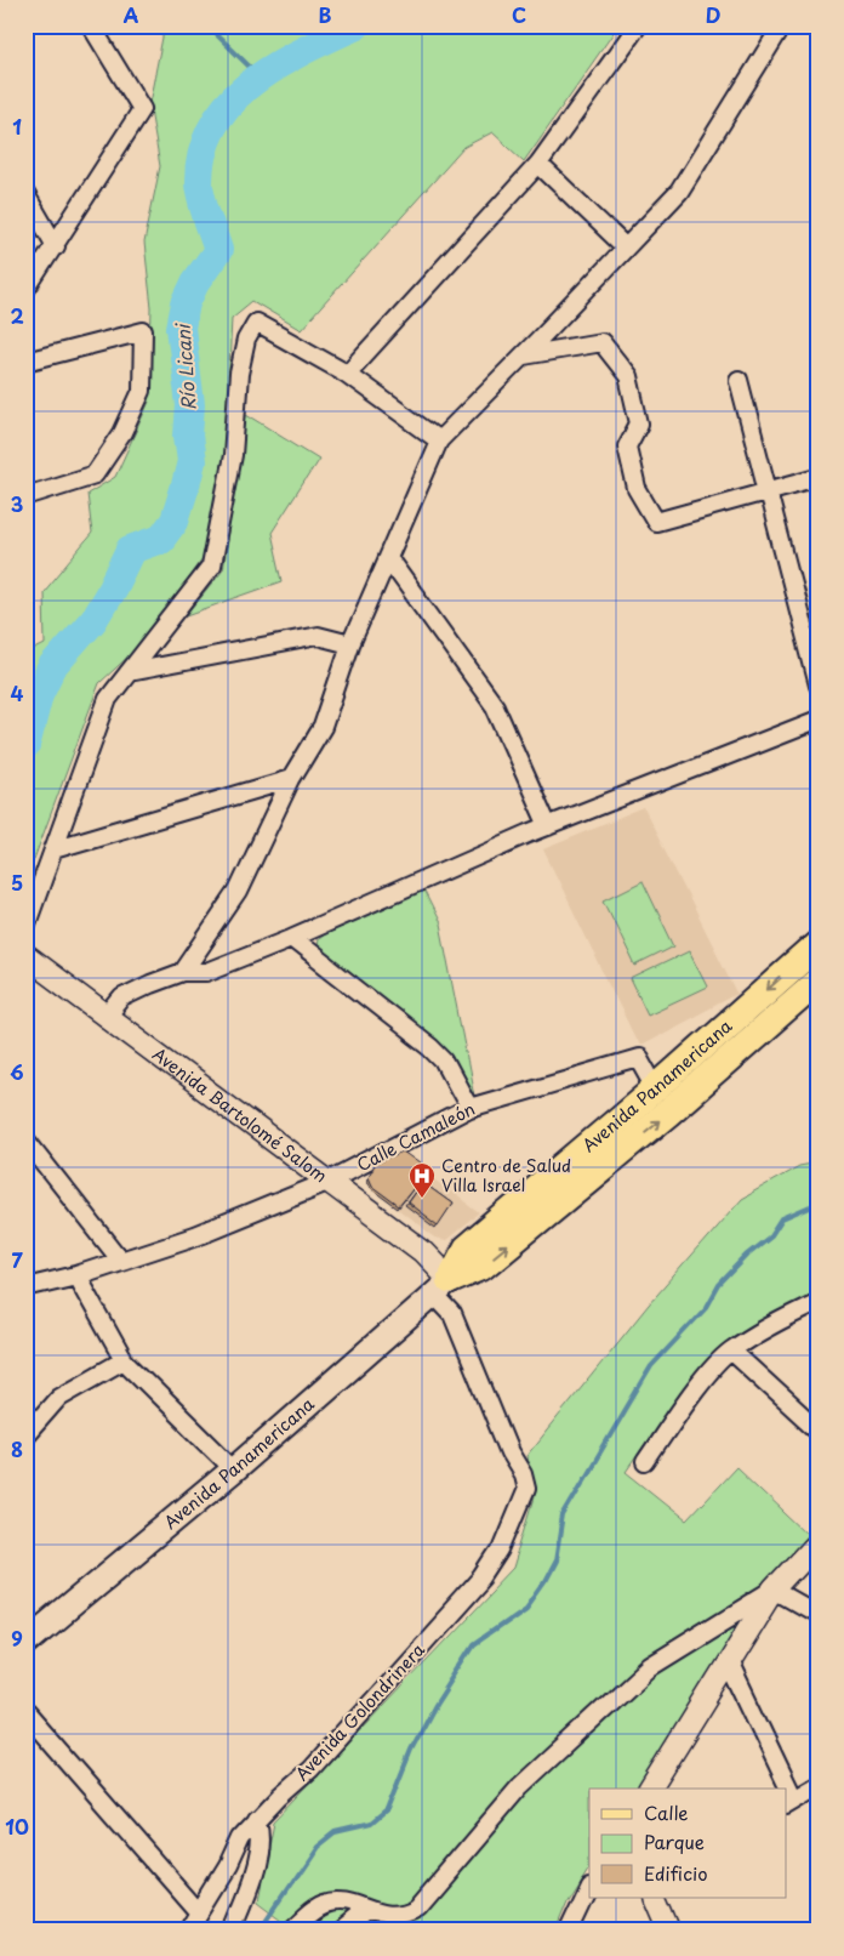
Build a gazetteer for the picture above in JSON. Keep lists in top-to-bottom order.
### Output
{
  "streets": {
    "main road": ["Avenida Panamericana"],
    "street": ["Avenida Bartolomé Salom", "Calle Camaleón", "Avenida Golondrinera"]
  },
  "crossings": [
    ["Avenida Panamericana", "Avenida Bartolomé Salom"],
    ["Avenida Panamericana", "Calle Camaleón"],
    ["Avenida Panamericana", "Avenida Golondrinera"],
    ["Avenida Bartolomé Salom", "Calle Camaleón"],
    ["Avenida Bartolomé Salom", "Avenida Golondrinera"]
  ],
  "water": ["Río Licani"],
  "places": {
    "hospital": ["Centro de Salud Villa Israel"]
  },
  "legend": ["Calle", "Parque", "Edificio"],
  "grid": {
    "columns": [
      "A",
      "B",
      "C",
      "D"
    ],
    "rows": [
      "1",
      "2",
      "3",
      "4",
      "5",
      "6",
      "7",
      "8",
      "9",
      "10"
    ]
  }
}
